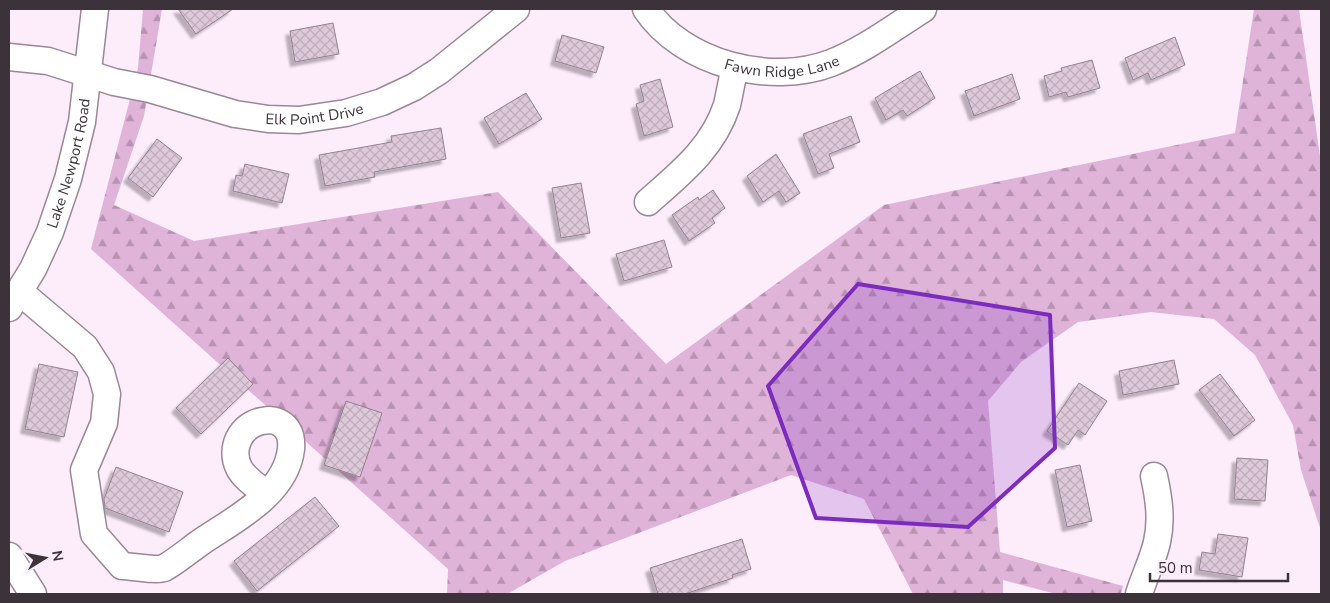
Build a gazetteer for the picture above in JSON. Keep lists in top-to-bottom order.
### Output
{
  "streets": {
    "street": ["Fawn Ridge Lane", "Elk Point Drive", "Lake Newport Road"]
  },
  "crossings": [
    ["Elk Point Drive", "Lake Newport Road"]
  ],
  "scale_bar": "50 m",
  "north": "right"
}
